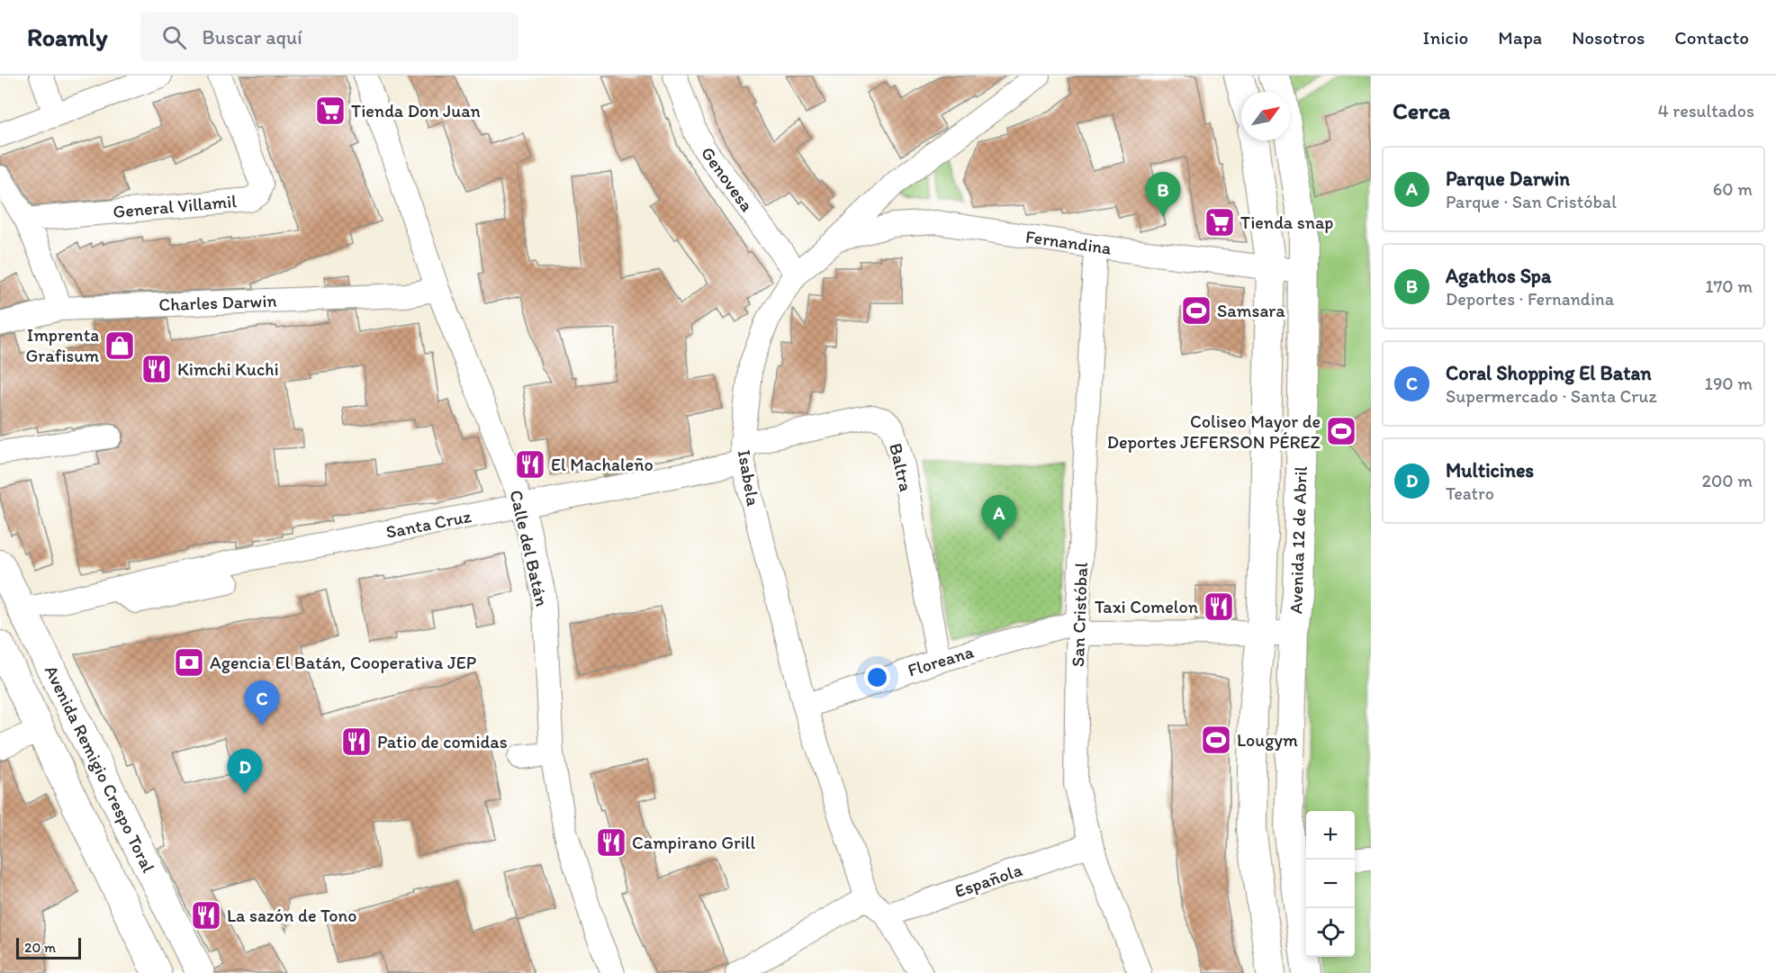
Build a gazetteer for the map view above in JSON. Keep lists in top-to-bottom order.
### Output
{
  "streets": {
    "main road": ["Avenida 12 de Abril", "Avenida Remigio Crespo Toral"],
    "street": [
      "Genovesa",
      "General Villamil",
      "Fernandina",
      "Charles Darwin",
      "Baltra",
      "Isabela",
      "Santa Cruz",
      "Calle del Batán",
      "San Cristóbal",
      "Floreana",
      "Española"
    ]
  },
  "crossings": [
    ["Genovesa", "Isabela"],
    ["Fernandina", "Isabela"],
    ["Fernandina", "Avenida 12 de Abril"],
    ["Fernandina", "San Cristóbal"],
    ["Charles Darwin", "Calle del Batán"],
    ["Baltra", "Isabela"],
    ["Baltra", "Santa Cruz"],
    ["Baltra", "Floreana"],
    ["Isabela", "Santa Cruz"],
    ["Isabela", "Floreana"],
    ["Isabela", "Española"],
    ["Santa Cruz", "Calle del Batán"],
    ["Santa Cruz", "Avenida Remigio Crespo Toral"],
    ["Avenida 12 de Abril", "Floreana"],
    ["San Cristóbal", "Floreana"],
    ["San Cristóbal", "Española"]
  ],
  "places": {
    "supermarket": ["Tienda Don Juan", "Tienda snap"],
    "sports": ["Samsara", "Coliseo Mayor de Deportes JEFERSON PÉREZ", "Lougym"],
    "shop": ["Imprenta Grafisum"],
    "restaurant": [
      "Kimchi Kuchi",
      "El Machaleño",
      "Taxi Comelon",
      "Patio de comidas",
      "Campirano Grill",
      "La sazón de Tono"
    ],
    "bank": ["Agencia El Batán, Cooperativa JEP"]
  },
  "scale_bar": "20 m",
  "north": "top right",
  "page": {
    "header": "Roamly",
    "search": "Buscar aquí",
    "nav": [
      "Inicio",
      "Mapa",
      "Nosotros",
      "Contacto"
    ],
    "heading": ["Cerca", "4 resultados"],
    "list": [
      {
        "mark": "A",
        "name": "Parque Darwin",
        "note": "Parque · San Cristóbal",
        "value": "60 m"
      },
      {
        "mark": "B",
        "name": "Agathos Spa",
        "note": "Deportes · Fernandina",
        "value": "170 m"
      },
      {
        "mark": "C",
        "name": "Coral Shopping El Batan",
        "note": "Supermercado · Santa Cruz",
        "value": "190 m"
      },
      {
        "mark": "D",
        "name": "Multicines",
        "note": "Teatro",
        "value": "200 m"
      }
    ],
    "pins": [
      "B",
      "A",
      "C",
      "D"
    ],
    "map_buttons": ["+", "−"],
    "scale": "20 m"
  }
}
